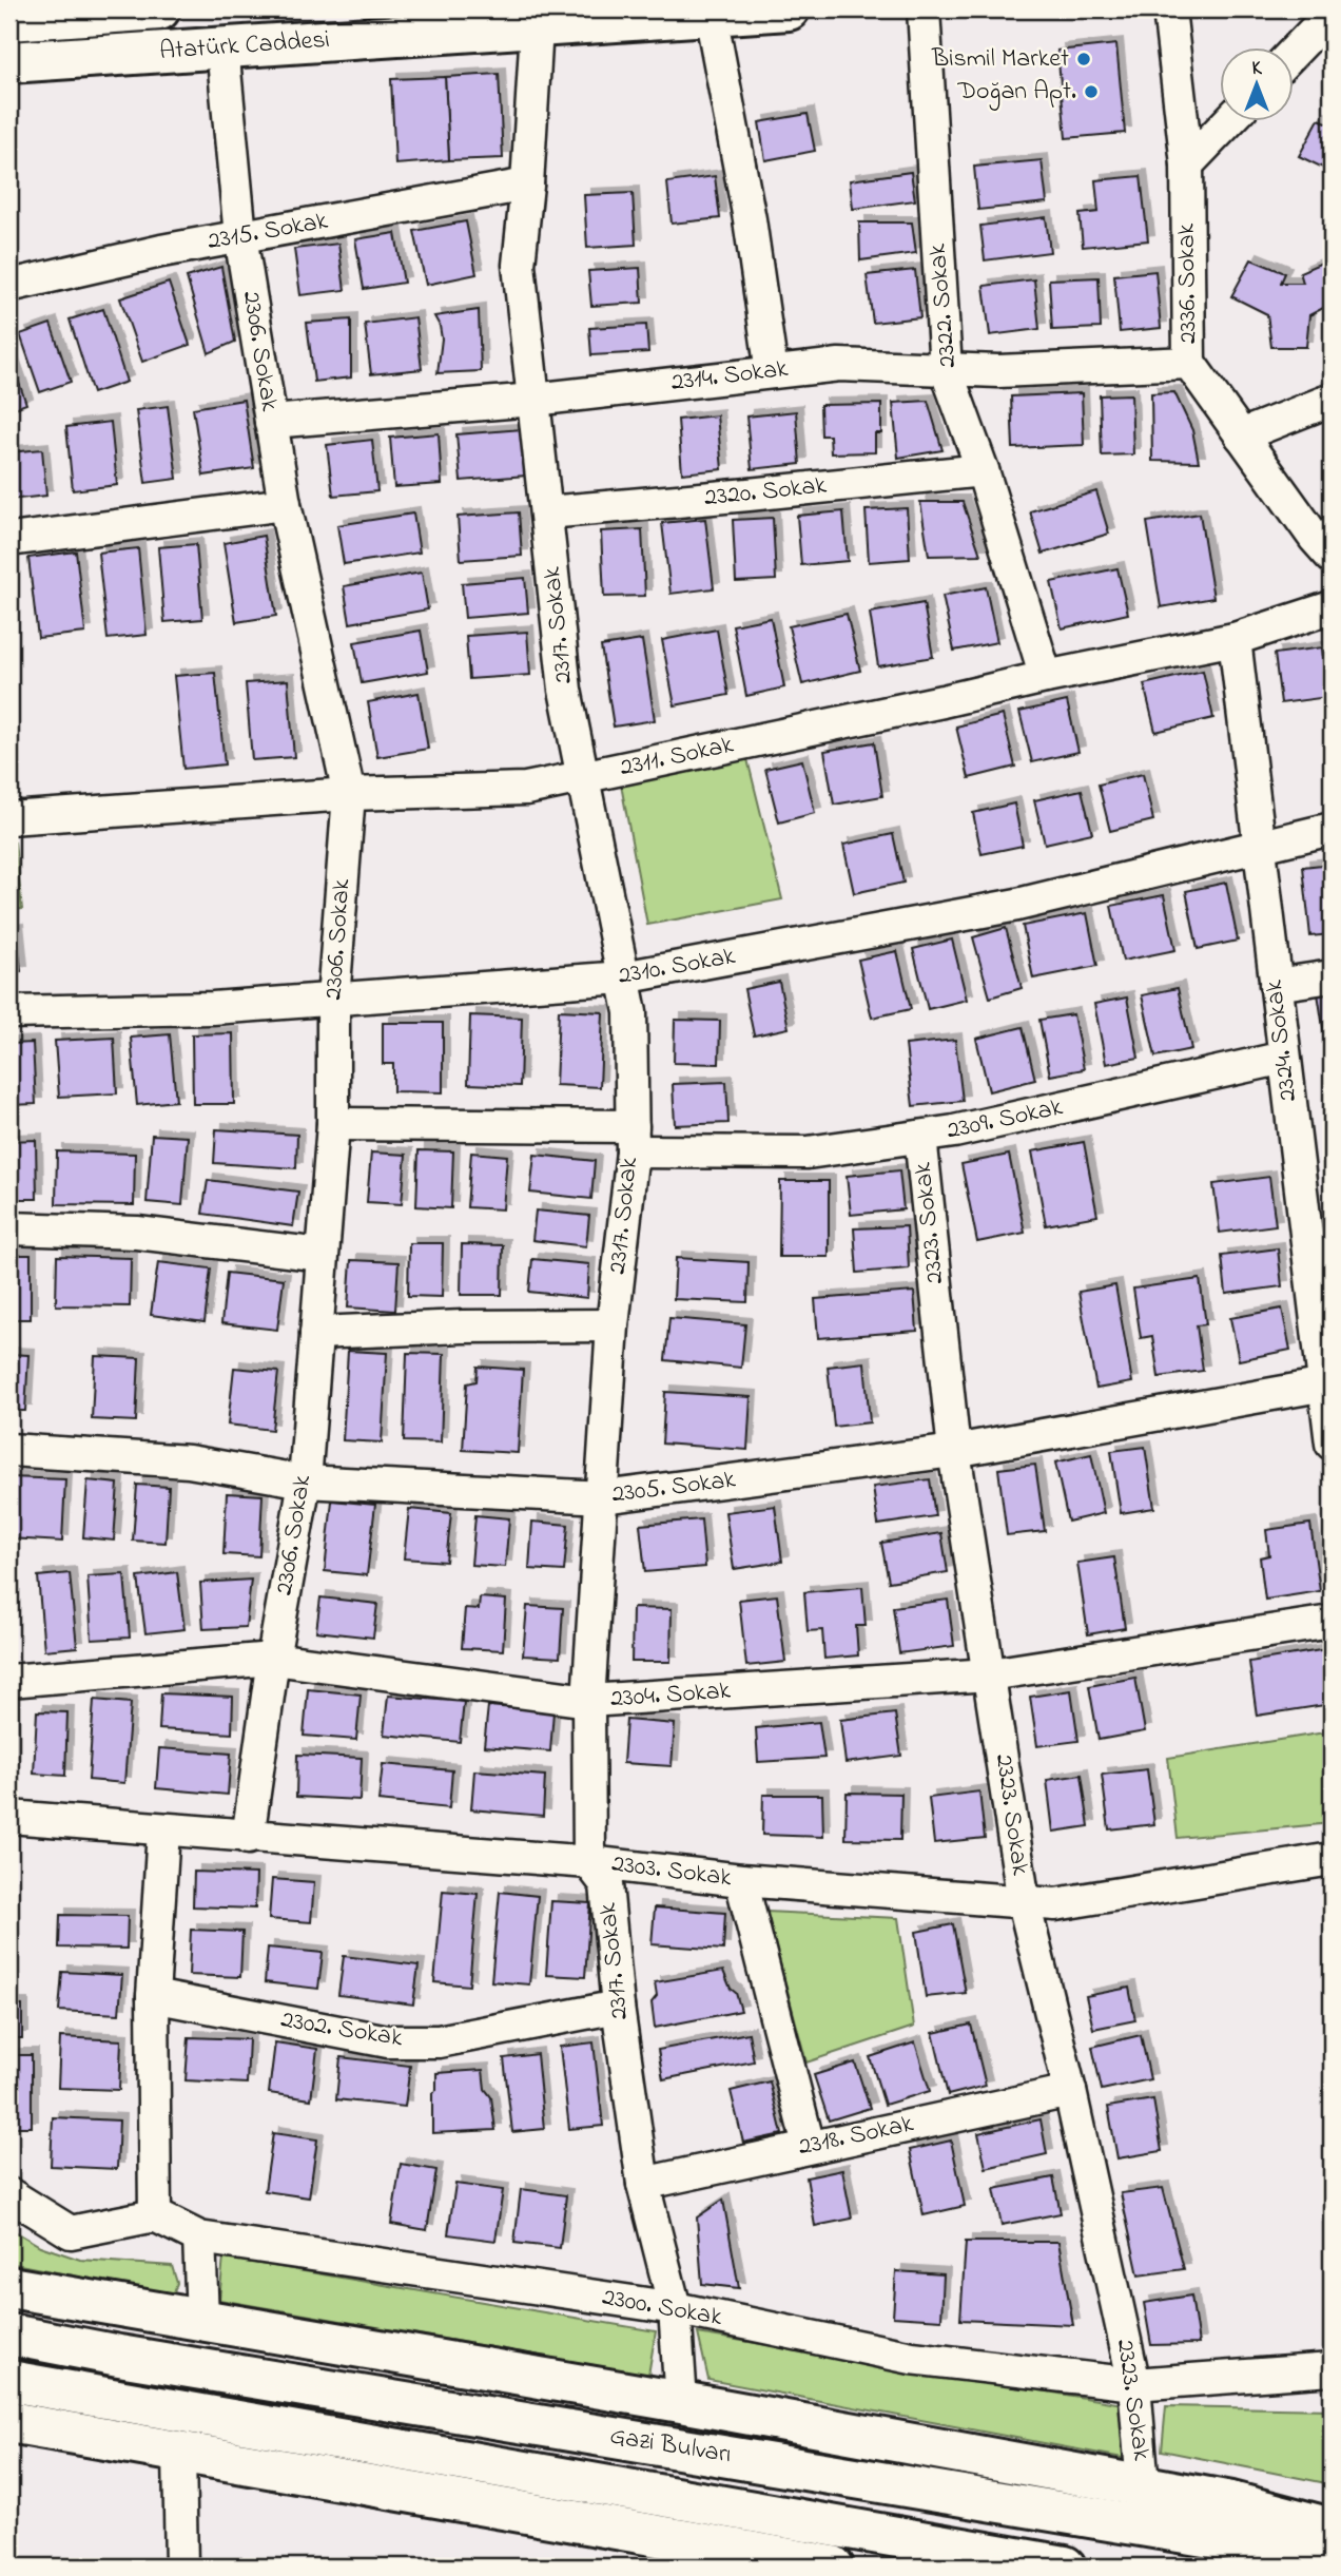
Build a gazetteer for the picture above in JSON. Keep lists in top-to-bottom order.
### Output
{
  "streets": {
    "main road": ["Atatürk Caddesi", "Gazi Bulvarı"],
    "street": [
      "2315. Sokak",
      "2336. Sokak",
      "2322. Sokak",
      "2306. Sokak",
      "2314. Sokak",
      "2320. Sokak",
      "2317. Sokak",
      "2311. Sokak",
      "2310. Sokak",
      "2324. Sokak",
      "2309. Sokak",
      "2323. Sokak",
      "2305. Sokak",
      "2304. Sokak",
      "2303. Sokak",
      "2302. Sokak",
      "2318. Sokak",
      "2300. Sokak"
    ]
  },
  "crossings": [
    ["Atatürk Caddesi", "2306. Sokak"],
    ["Atatürk Caddesi", "2317. Sokak"],
    ["2315. Sokak", "2306. Sokak"],
    ["2315. Sokak", "2317. Sokak"],
    ["2336. Sokak", "2314. Sokak"],
    ["2322. Sokak", "2314. Sokak"],
    ["2322. Sokak", "2320. Sokak"],
    ["2322. Sokak", "2311. Sokak"],
    ["2306. Sokak", "2314. Sokak"],
    ["2306. Sokak", "2311. Sokak"],
    ["2306. Sokak", "2310. Sokak"],
    ["2306. Sokak", "2309. Sokak"],
    ["2306. Sokak", "2305. Sokak"],
    ["2306. Sokak", "2304. Sokak"],
    ["2306. Sokak", "2303. Sokak"],
    ["2314. Sokak", "2317. Sokak"],
    ["2320. Sokak", "2317. Sokak"],
    ["2317. Sokak", "2311. Sokak"],
    ["2317. Sokak", "2310. Sokak"],
    ["2317. Sokak", "2309. Sokak"],
    ["2317. Sokak", "2305. Sokak"],
    ["2317. Sokak", "2304. Sokak"],
    ["2317. Sokak", "2303. Sokak"],
    ["2317. Sokak", "2302. Sokak"],
    ["2317. Sokak", "2318. Sokak"],
    ["2317. Sokak", "2300. Sokak"],
    ["2311. Sokak", "2324. Sokak"],
    ["2310. Sokak", "2324. Sokak"],
    ["2324. Sokak", "2309. Sokak"],
    ["2324. Sokak", "2305. Sokak"],
    ["2309. Sokak", "2323. Sokak"],
    ["2323. Sokak", "2305. Sokak"],
    ["2323. Sokak", "2304. Sokak"],
    ["2323. Sokak", "2303. Sokak"],
    ["2323. Sokak", "2318. Sokak"],
    ["2323. Sokak", "2300. Sokak"]
  ],
  "places": ["Bismil Market", "Doğan Apt."],
  "north": "top"
}
